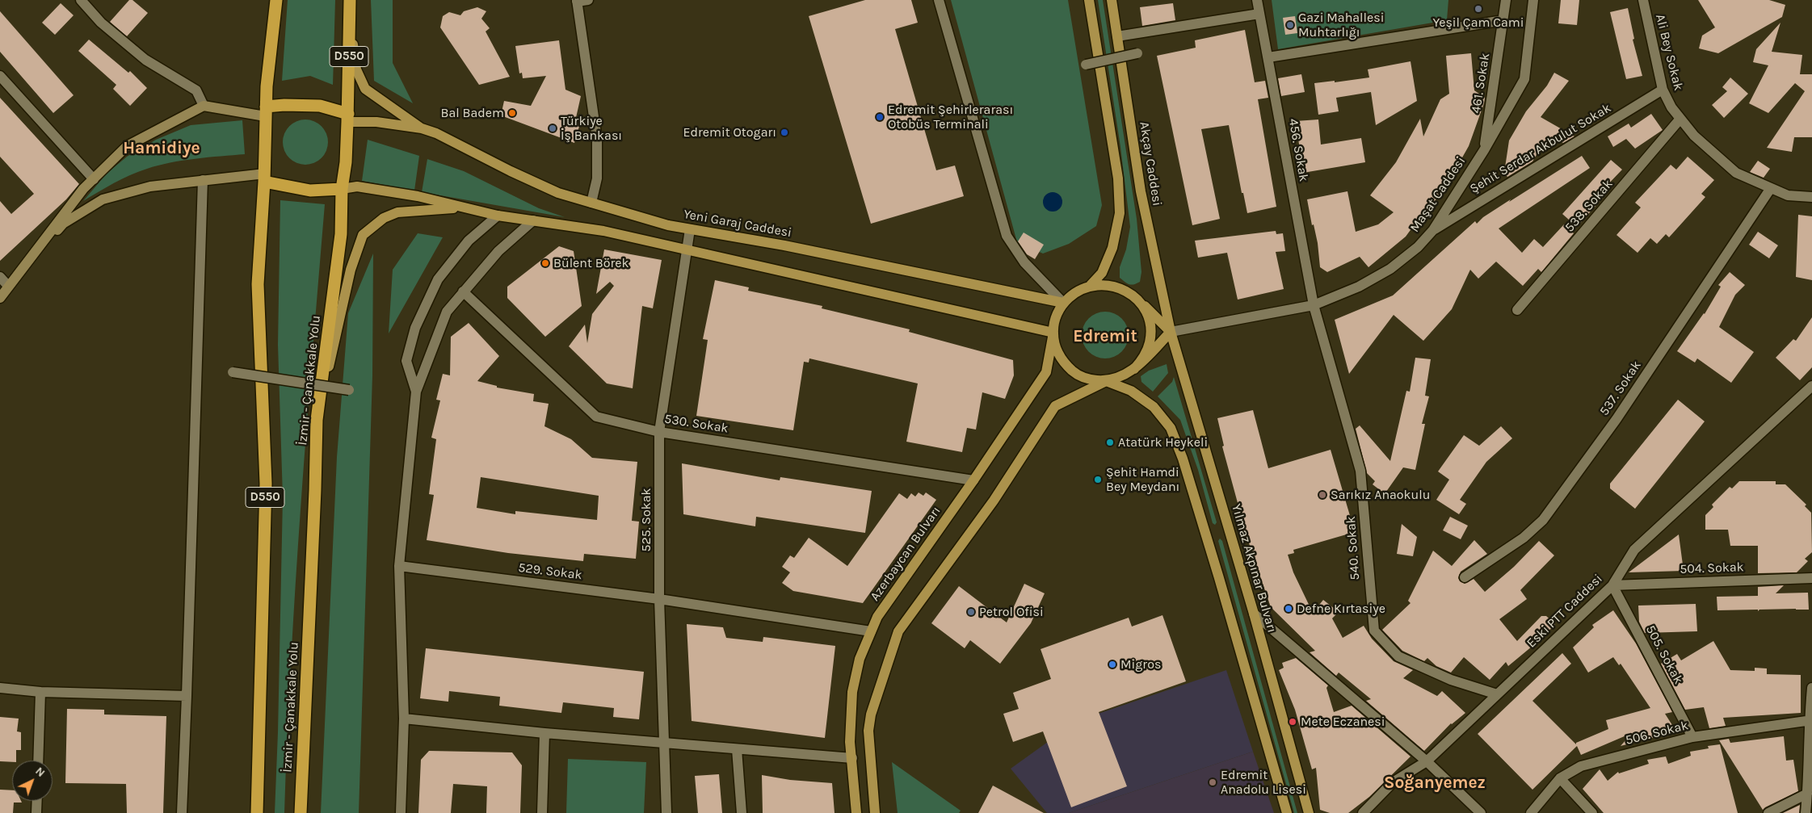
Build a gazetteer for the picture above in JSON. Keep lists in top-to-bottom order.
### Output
{
  "streets": {
    "highway": ["D550", "İzmir - Çanakkale Yolu"],
    "main road": [
      "Akçay Caddesi",
      "Yeni Garaj Caddesi",
      "Azerbaycan Bulvarı",
      "Yılmaz Akpınar Bulvarı"
    ],
    "street": [
      "Ali Bey Sokak",
      "461. Sokak",
      "Şehit Serdar Akbulut Sokak",
      "456. Sokak",
      "Maşat Caddesi",
      "538. Sokak",
      "537. Sokak",
      "530. Sokak",
      "525. Sokak",
      "540. Sokak",
      "504. Sokak",
      "529. Sokak",
      "Eski PTT Caddesi",
      "505. Sokak",
      "506. Sokak"
    ]
  },
  "crossings": [
    ["Ali Bey Sokak", "Şehit Serdar Akbulut Sokak"],
    ["Ali Bey Sokak", "538. Sokak"],
    ["Ali Bey Sokak", "537. Sokak"],
    ["D550", "İzmir - Çanakkale Yolu"],
    ["461. Sokak", "Maşat Caddesi"],
    ["Şehit Serdar Akbulut Sokak", "Maşat Caddesi"],
    ["456. Sokak", "Maşat Caddesi"],
    ["456. Sokak", "540. Sokak"],
    ["Akçay Caddesi", "Maşat Caddesi"],
    ["Akçay Caddesi", "Yılmaz Akpınar Bulvarı"],
    ["Maşat Caddesi", "540. Sokak"],
    ["Maşat Caddesi", "Yılmaz Akpınar Bulvarı"],
    ["Yeni Garaj Caddesi", "525. Sokak"],
    ["Yeni Garaj Caddesi", "Azerbaycan Bulvarı"],
    ["530. Sokak", "525. Sokak"],
    ["530. Sokak", "Azerbaycan Bulvarı"],
    ["525. Sokak", "529. Sokak"],
    ["540. Sokak", "Eski PTT Caddesi"],
    ["Azerbaycan Bulvarı", "529. Sokak"],
    ["504. Sokak", "Eski PTT Caddesi"],
    ["504. Sokak", "505. Sokak"],
    ["Eski PTT Caddesi", "505. Sokak"],
    ["505. Sokak", "506. Sokak"]
  ],
  "districts": ["Hamidiye", "Edremit", "Soğanyemez"],
  "places": [
    "Yeşil Çam Cami",
    "Gazi Mahallesi Muhtarlığı",
    "Bal Badem",
    "Edremit Şehirlerarası Otobüs Terminali",
    "Türkiye İş Bankası",
    "Edremit Otogarı",
    "Bülent Börek",
    "Atatürk Heykeli",
    "Şehit Hamdi Bey Meydanı",
    "Sarıkız Anaokulu",
    "Defne Kırtasiye",
    "Petrol Ofisi",
    "Migros",
    "Mete Eczanesi",
    "Edremit Anadolu Lisesi"
  ],
  "north": "top right"
}
